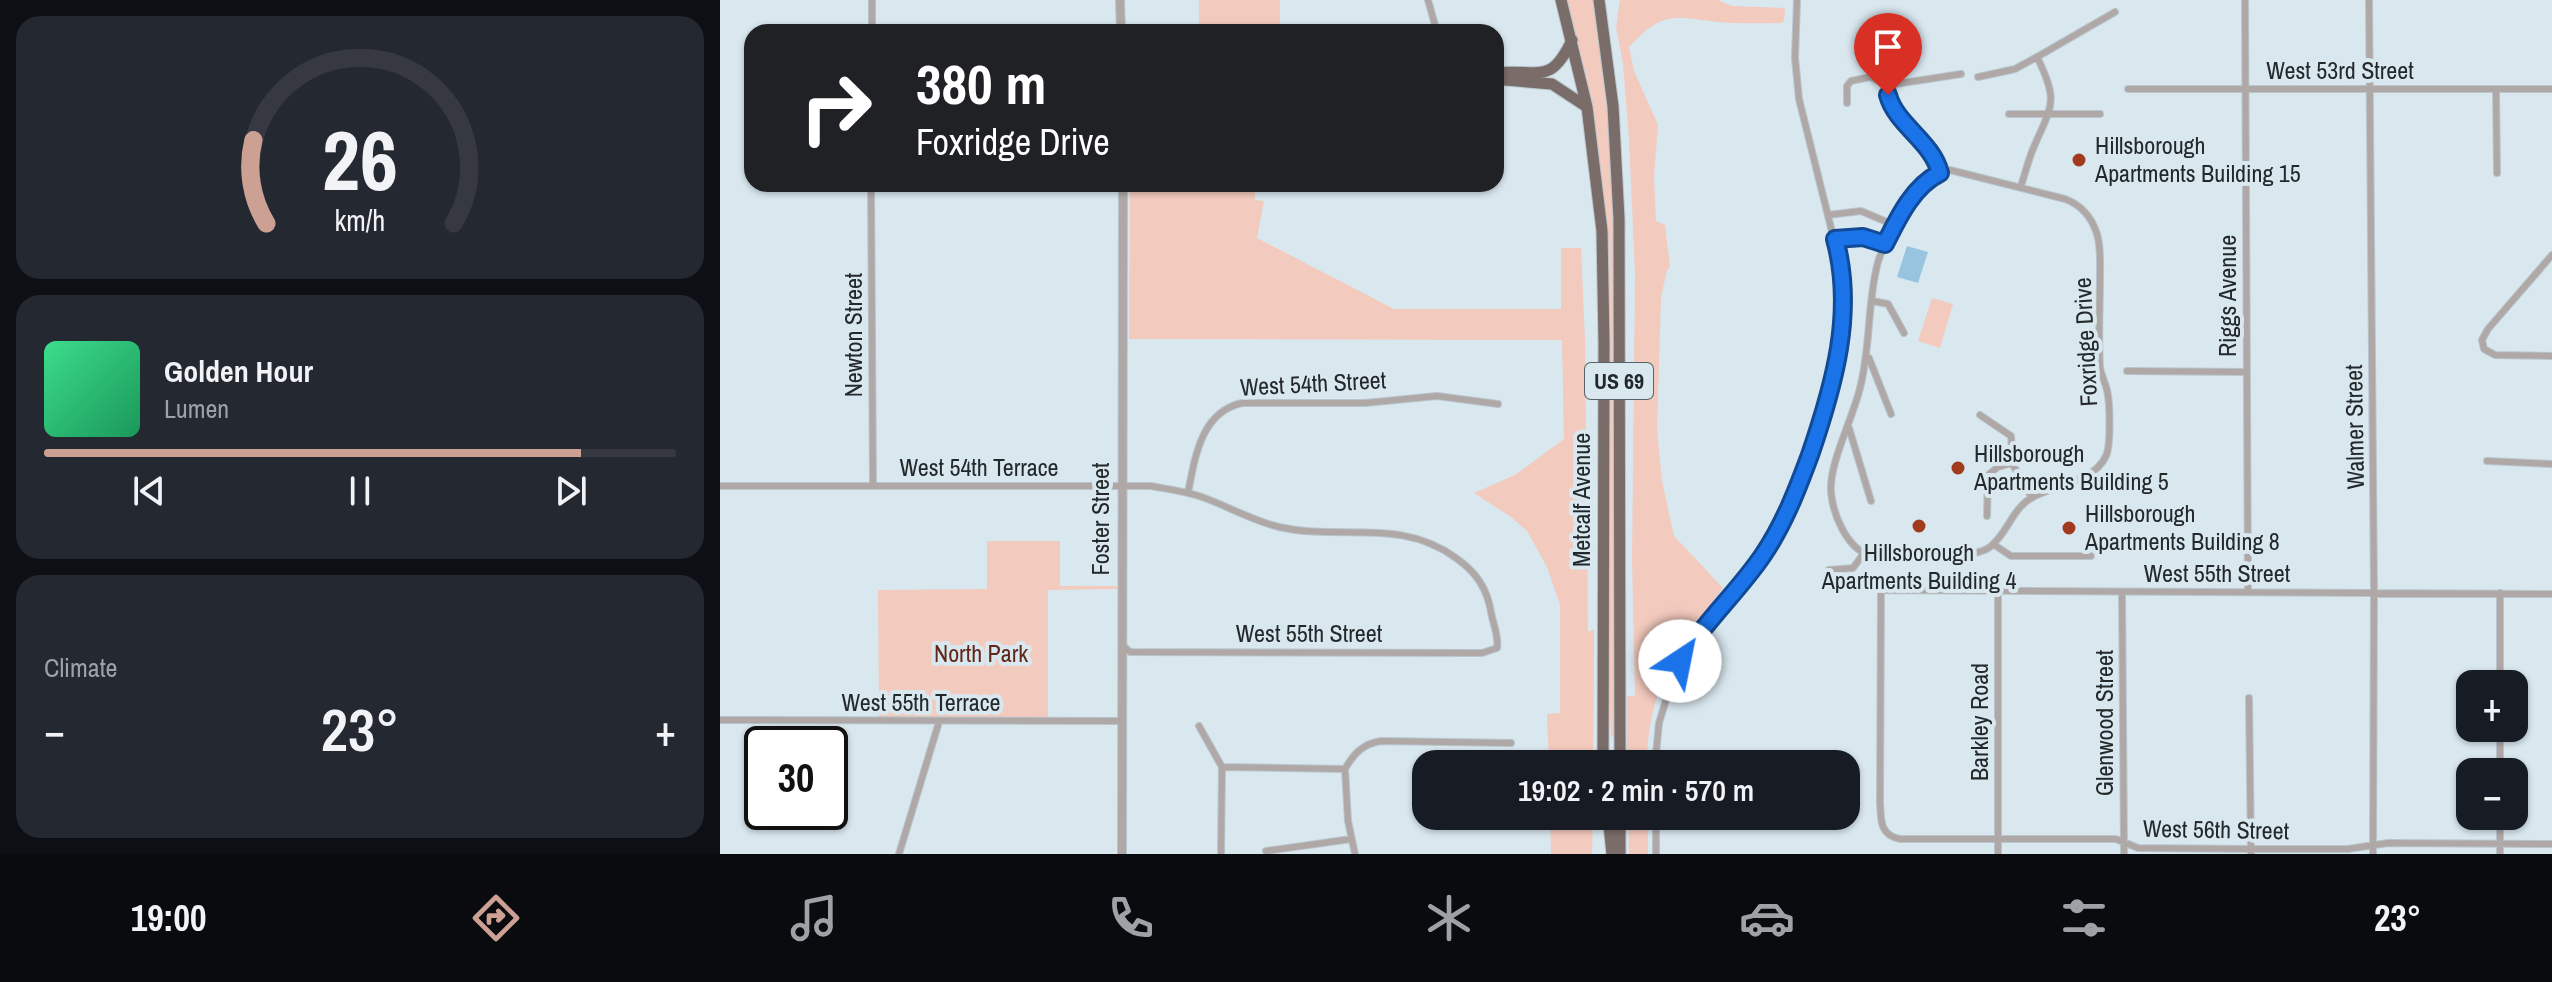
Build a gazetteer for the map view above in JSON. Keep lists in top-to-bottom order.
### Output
{
  "streets": {
    "highway": ["US 69", "Metcalf Avenue"],
    "street": [
      "West 53rd Street",
      "Riggs Avenue",
      "Newton Street",
      "Foxridge Drive",
      "West 54th Street",
      "Walmer Street",
      "West 54th Terrace",
      "Foster Street",
      "West 55th Street",
      "West 55th Terrace",
      "Barkley Road",
      "Glenwood Street",
      "West 56th Street"
    ]
  },
  "crossings": [
    ["West 53rd Street", "Riggs Avenue"],
    ["West 53rd Street", "Walmer Street"],
    ["Riggs Avenue", "West 55th Street"],
    ["Newton Street", "West 54th Terrace"],
    ["West 54th Street", "West 54th Terrace"],
    ["Walmer Street", "West 55th Street"],
    ["Walmer Street", "West 56th Street"],
    ["West 54th Terrace", "Foster Street"],
    ["West 54th Terrace", "West 55th Street"],
    ["Foster Street", "West 55th Street"],
    ["Foster Street", "West 55th Terrace"],
    ["West 55th Street", "Barkley Road"],
    ["West 55th Street", "Glenwood Street"],
    ["West 55th Street", "West 56th Street"],
    ["Barkley Road", "West 56th Street"],
    ["Glenwood Street", "West 56th Street"]
  ],
  "parks": ["North Park"],
  "places": [
    "Hillsborough Apartments Building 15",
    "Hillsborough Apartments Building 5",
    "Hillsborough Apartments Building 4",
    "Hillsborough Apartments Building 8"
  ],
  "page": {
    "turn": ["380 m", "Foxridge Drive"],
    "song": ["Golden Hour", "Lumen"],
    "tile": "Climate",
    "map_buttons": ["+", "−"],
    "heat": ["−", "23°", "+"],
    "limit": "30",
    "trip": "19:02 · 2 min · 570 m",
    "tabs": ["19:00", "23°"],
    "gauge": ["26", "km/h"]
  }
}
